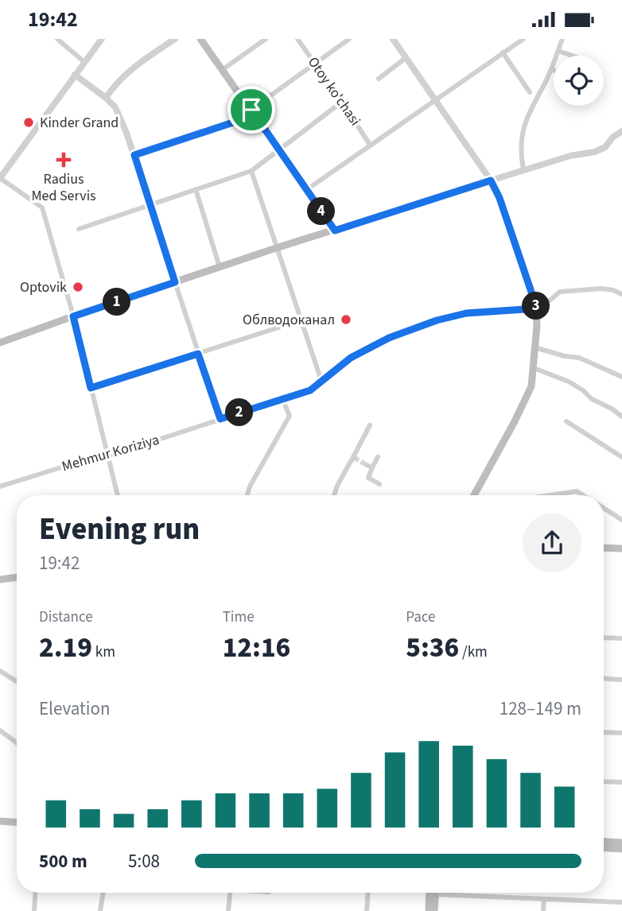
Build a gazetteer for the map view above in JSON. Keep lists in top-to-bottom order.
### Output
{
  "streets": {
    "street": ["Otoy ko'chasi", "Mehmur Koriziya"]
  },
  "places": {
    "other": ["Kinder Grand", "Optovik", "Облводоканал"],
    "health": ["Radius Med Servis"]
  },
  "page": {
    "status": "19:42",
    "pins": [
      "4",
      "1",
      "3",
      "2"
    ],
    "heading": ["Evening run", "19:42"],
    "stats": [
      ["Distance", "2.19 km"],
      ["Time", "12:16"],
      ["Pace", "5:36 /km"]
    ],
    "chart": ["Elevation", "128–149 m"],
    "list": [
      {
        "name": "500 m",
        "note": "5:08"
      }
    ]
  }
}
